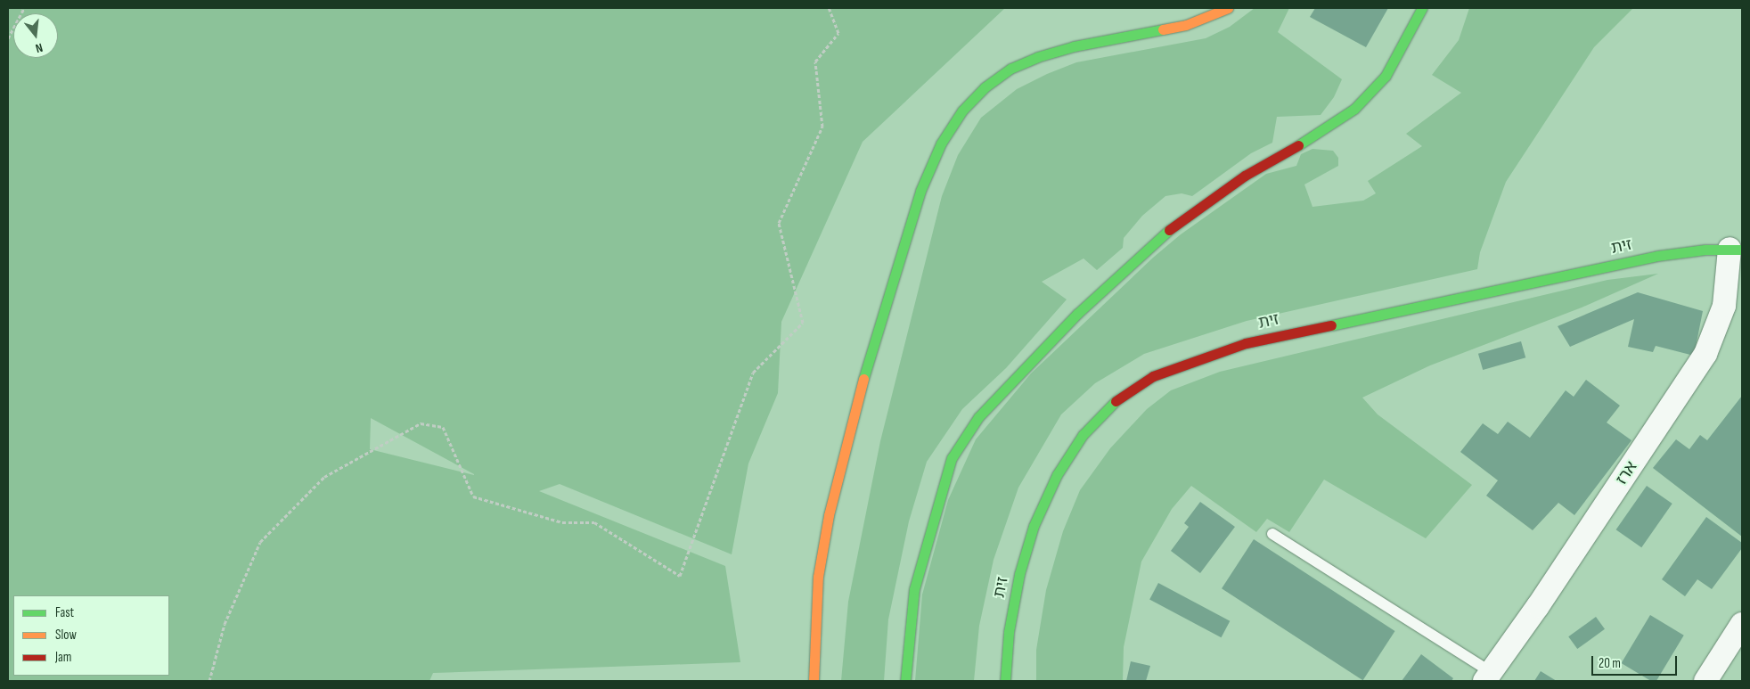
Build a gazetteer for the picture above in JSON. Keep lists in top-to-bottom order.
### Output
{
  "streets": {
    "street": ["זית", "ארז"]
  },
  "crossings": [
    ["זית", "ארז"]
  ],
  "legend": ["Fast", "Slow", "Jam"],
  "scale_bar": "20 m",
  "north": "bottom"
}
